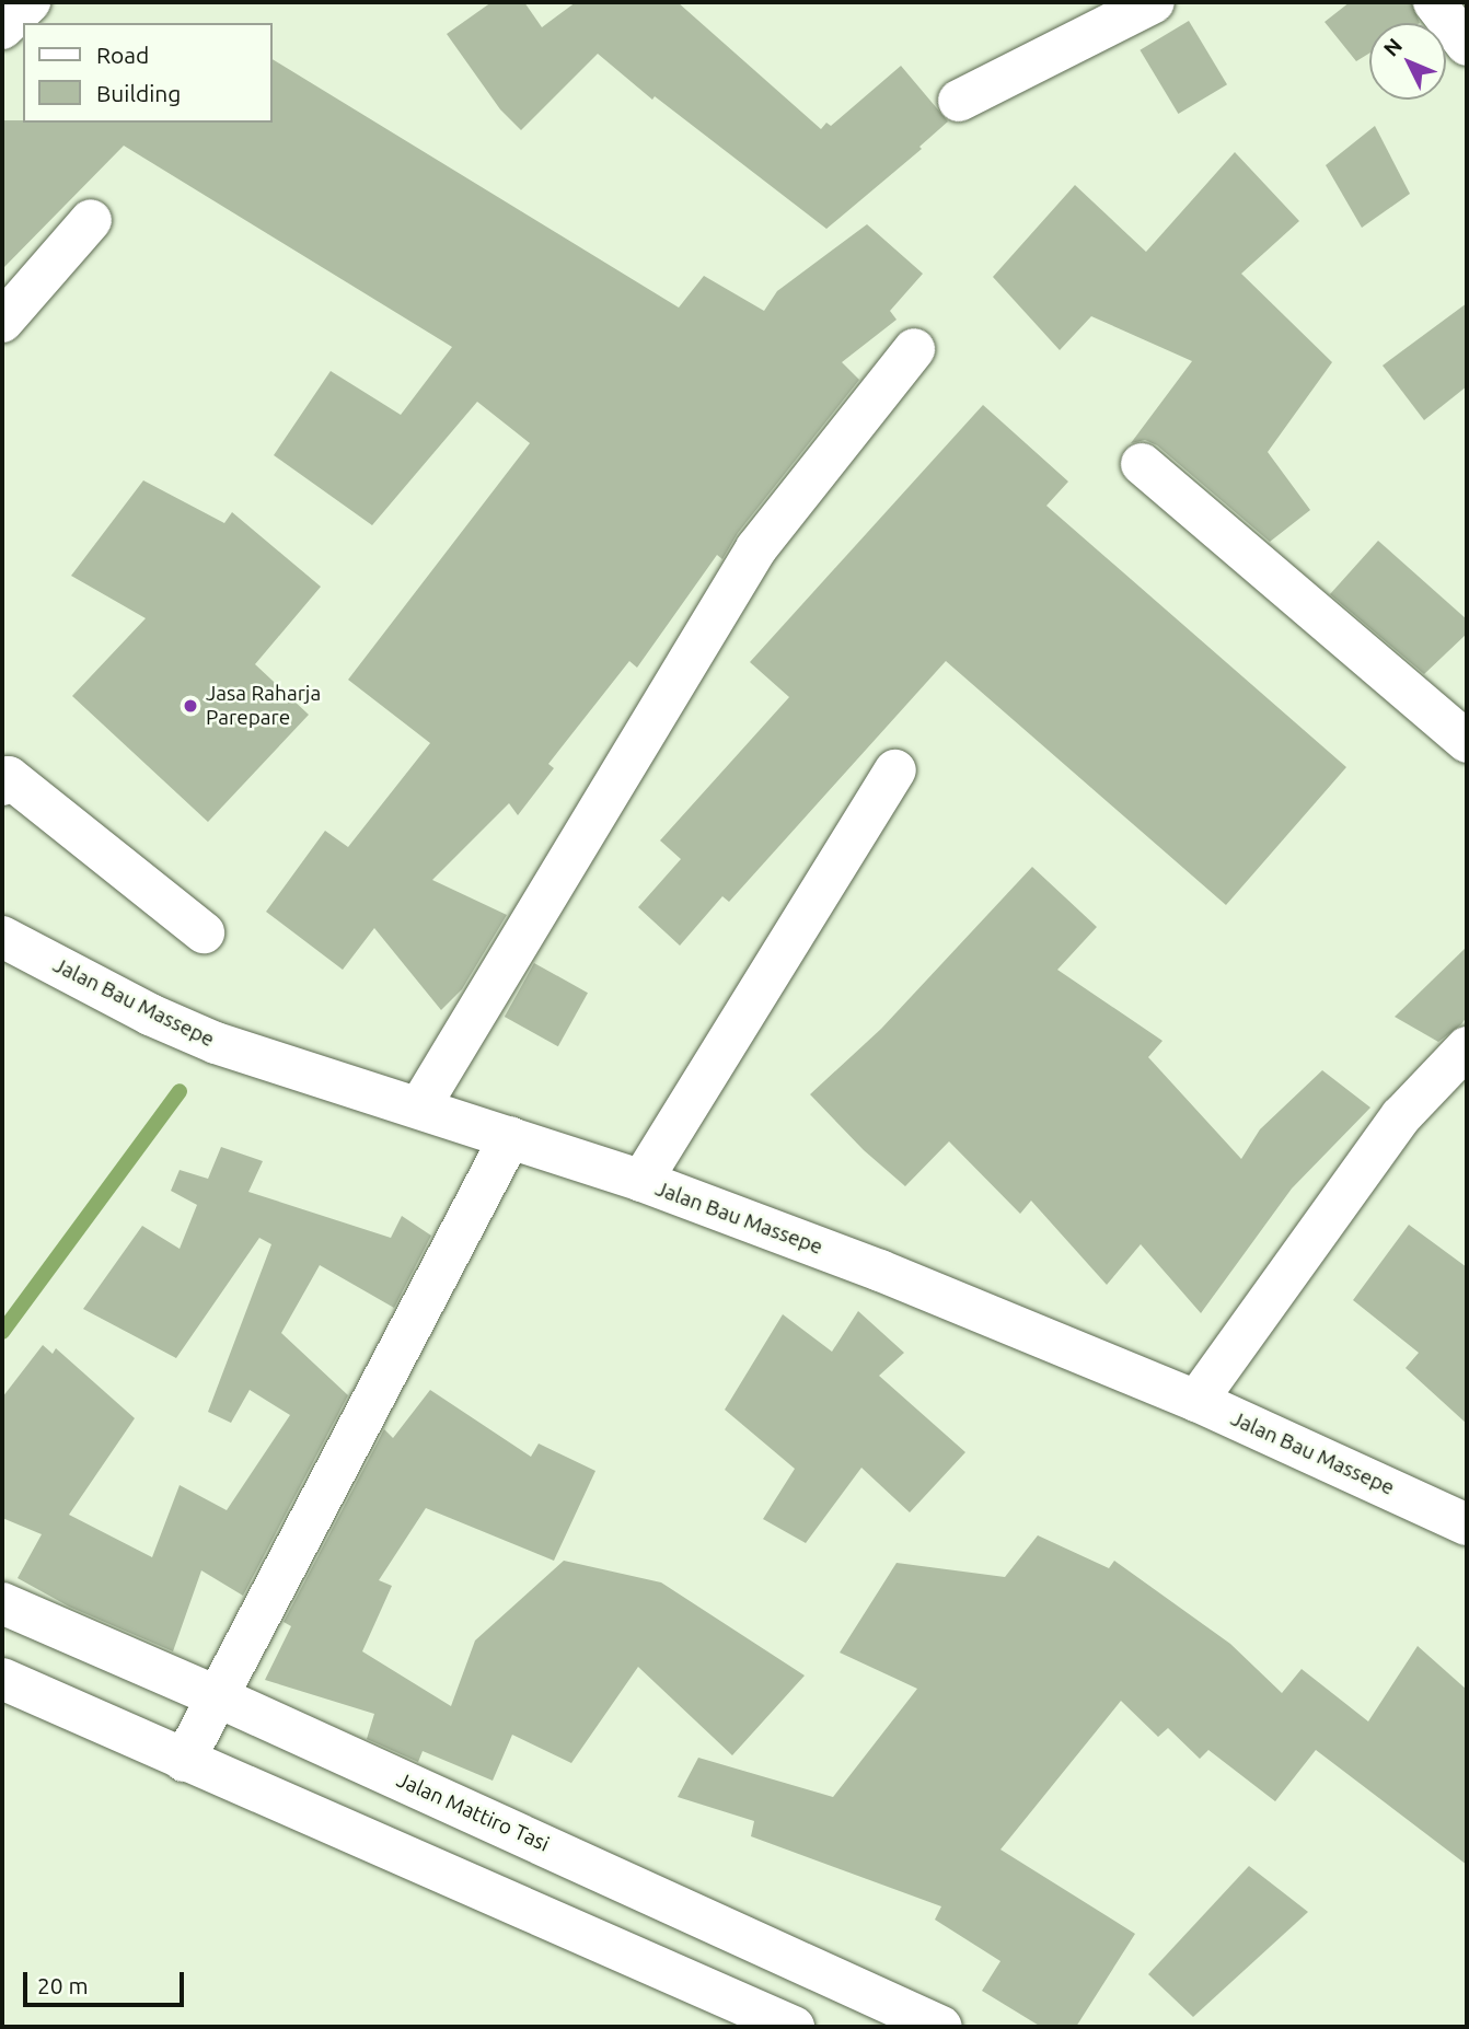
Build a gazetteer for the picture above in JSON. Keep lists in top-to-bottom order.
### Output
{
  "streets": {
    "main road": ["Jalan Bau Massepe", "Jalan Mattiro Tasi"]
  },
  "places": ["Jasa Raharja Parepare"],
  "legend": ["Road", "Building"],
  "scale_bar": "20 m",
  "north": "top left"
}
